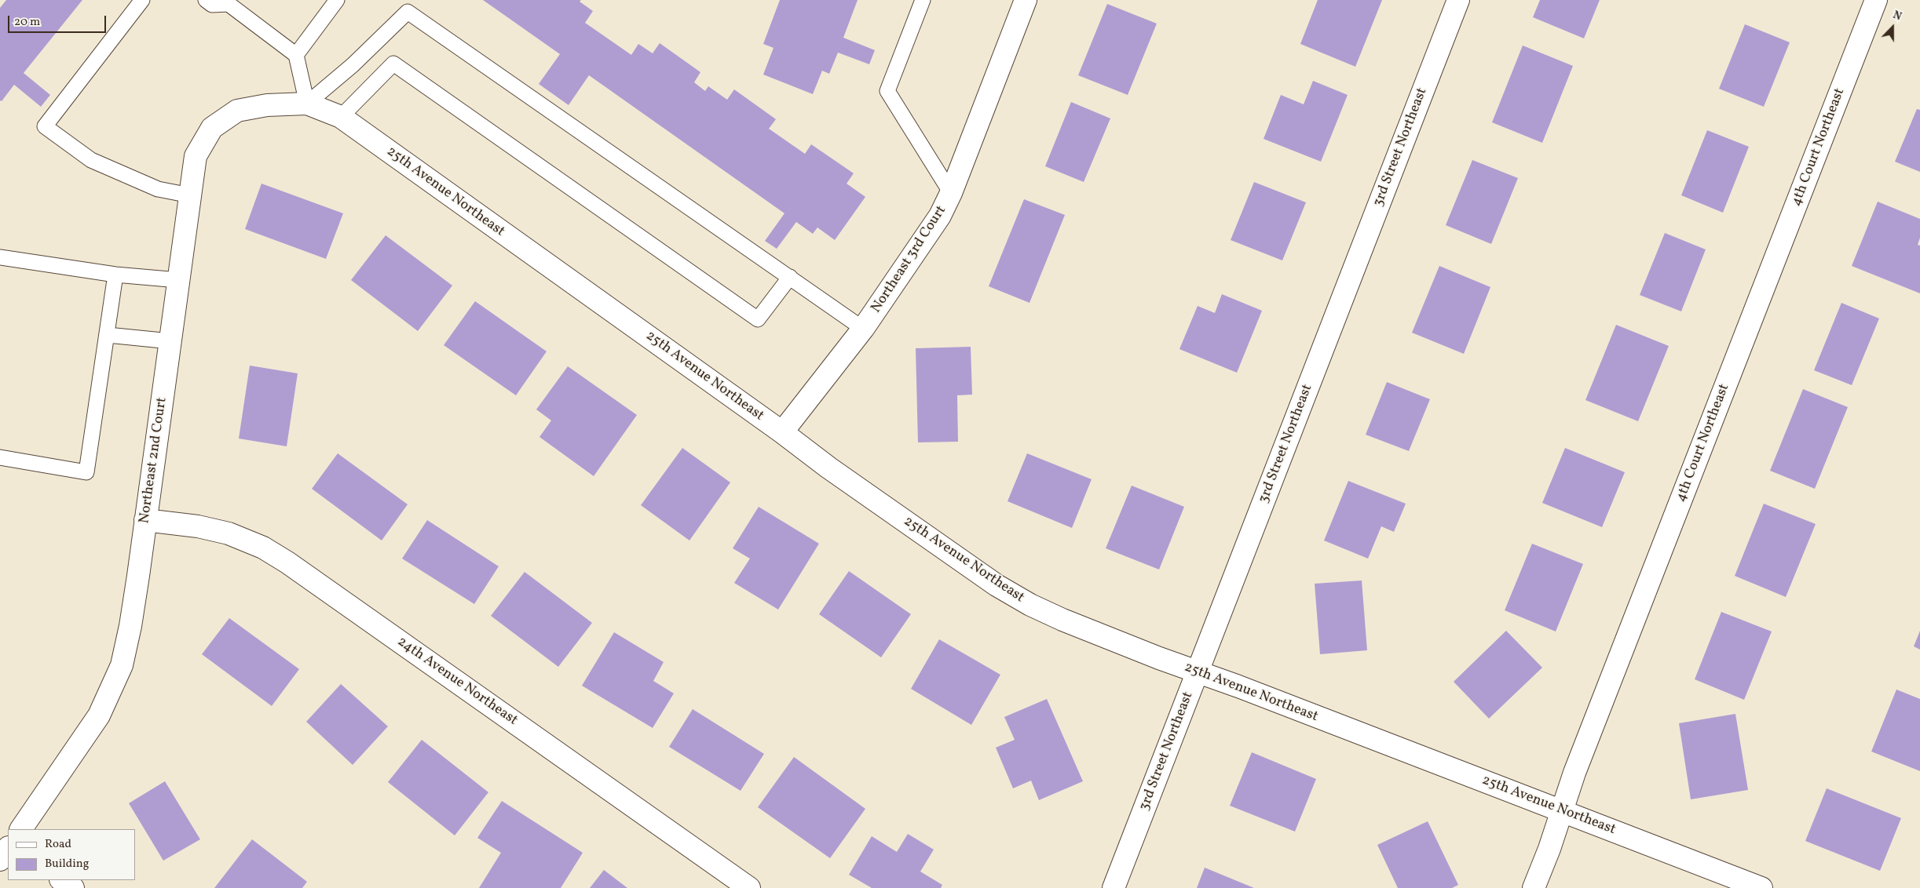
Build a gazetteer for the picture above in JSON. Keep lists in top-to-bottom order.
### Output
{
  "streets": {
    "street": [
      "3rd Street Northeast",
      "4th Court Northeast",
      "25th Avenue Northeast",
      "Northeast 3rd Court",
      "Northeast 2nd Court",
      "24th Avenue Northeast"
    ]
  },
  "crossings": [
    ["3rd Street Northeast", "25th Avenue Northeast"],
    ["4th Court Northeast", "25th Avenue Northeast"],
    ["25th Avenue Northeast", "Northeast 3rd Court"],
    ["25th Avenue Northeast", "Northeast 2nd Court"],
    ["Northeast 2nd Court", "24th Avenue Northeast"]
  ],
  "legend": ["Road", "Building"],
  "scale_bar": "20 m",
  "north": "top"
}
